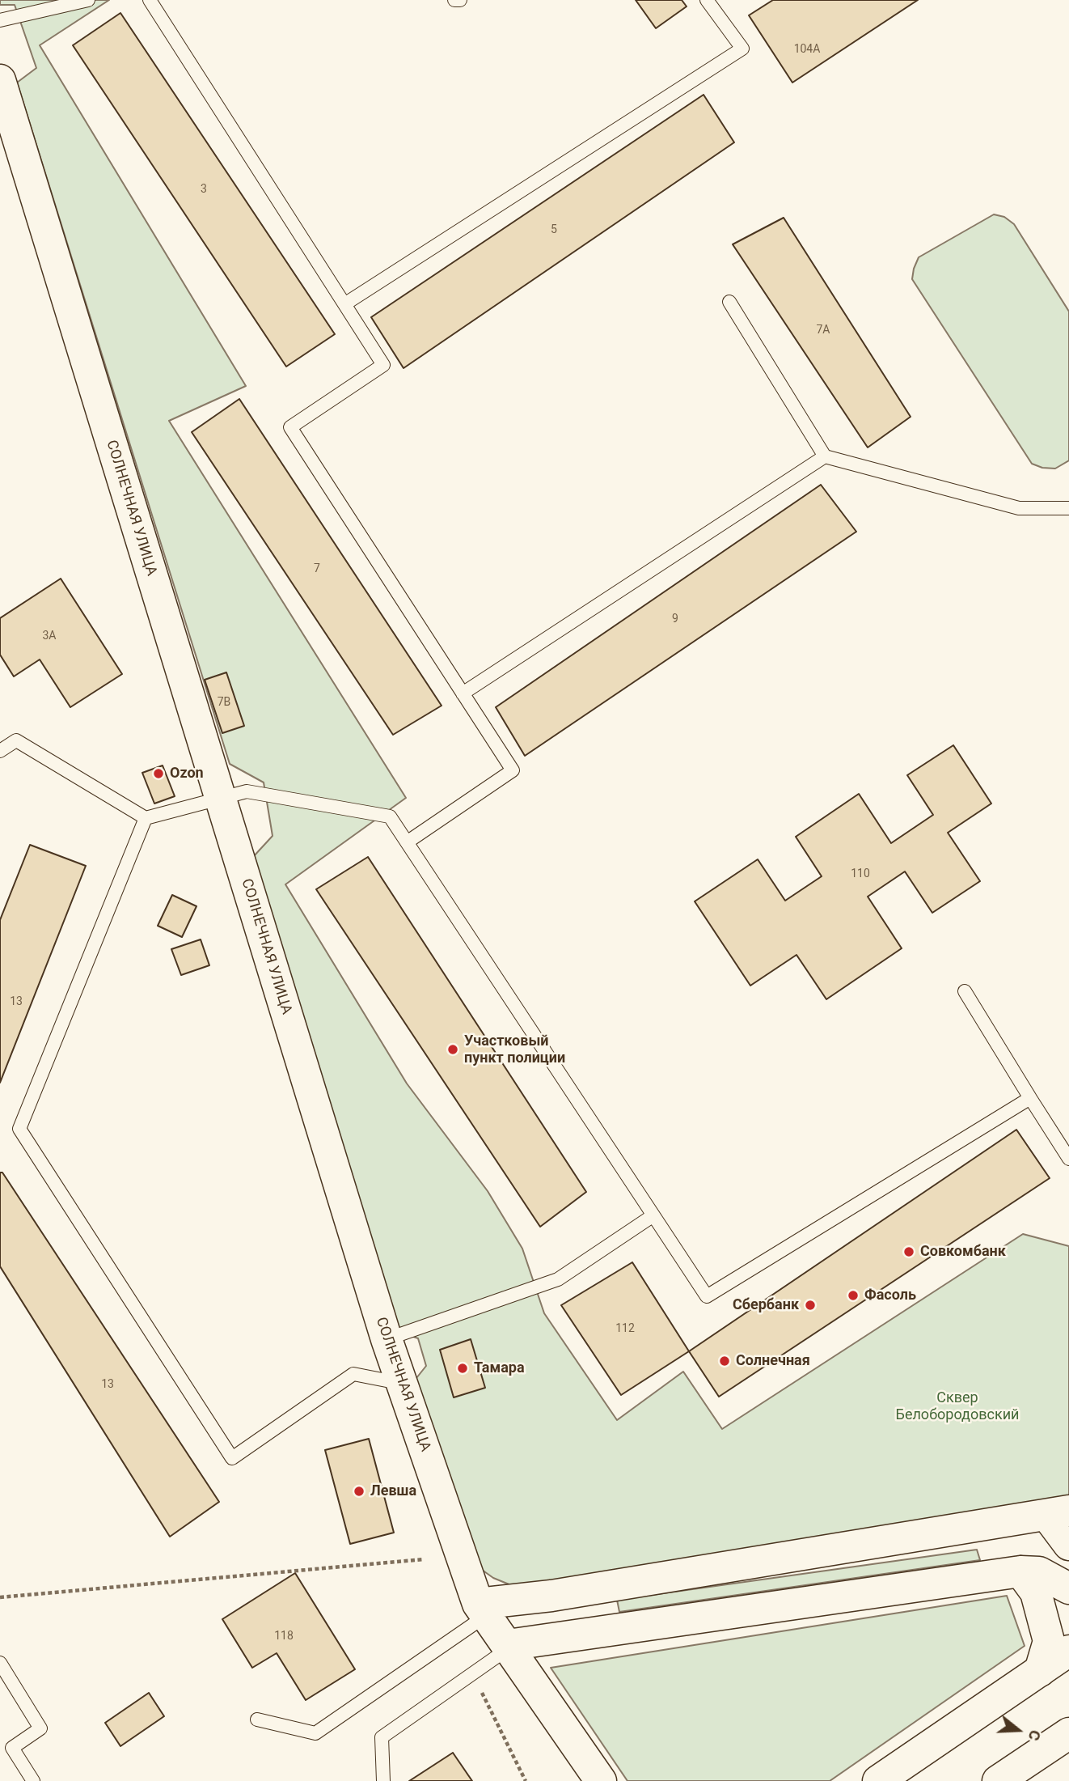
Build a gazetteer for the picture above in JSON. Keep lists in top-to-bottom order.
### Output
{
  "streets": {
    "street": ["СОЛНЕЧНАЯ УЛИЦА"]
  },
  "parks": ["Сквер Белобородовский"],
  "places": [
    "Ozon",
    "Участковый пункт полиции",
    "Совкомбанк",
    "Фасоль",
    "Сбербанк",
    "Солнечная",
    "Тамара",
    "Левша"
  ],
  "house_numbers": [
    "104А",
    "3",
    "5",
    "7А",
    "7",
    "9",
    "3А",
    "7В",
    "110",
    "13",
    "112",
    "13",
    "118"
  ],
  "north": "right"
}
